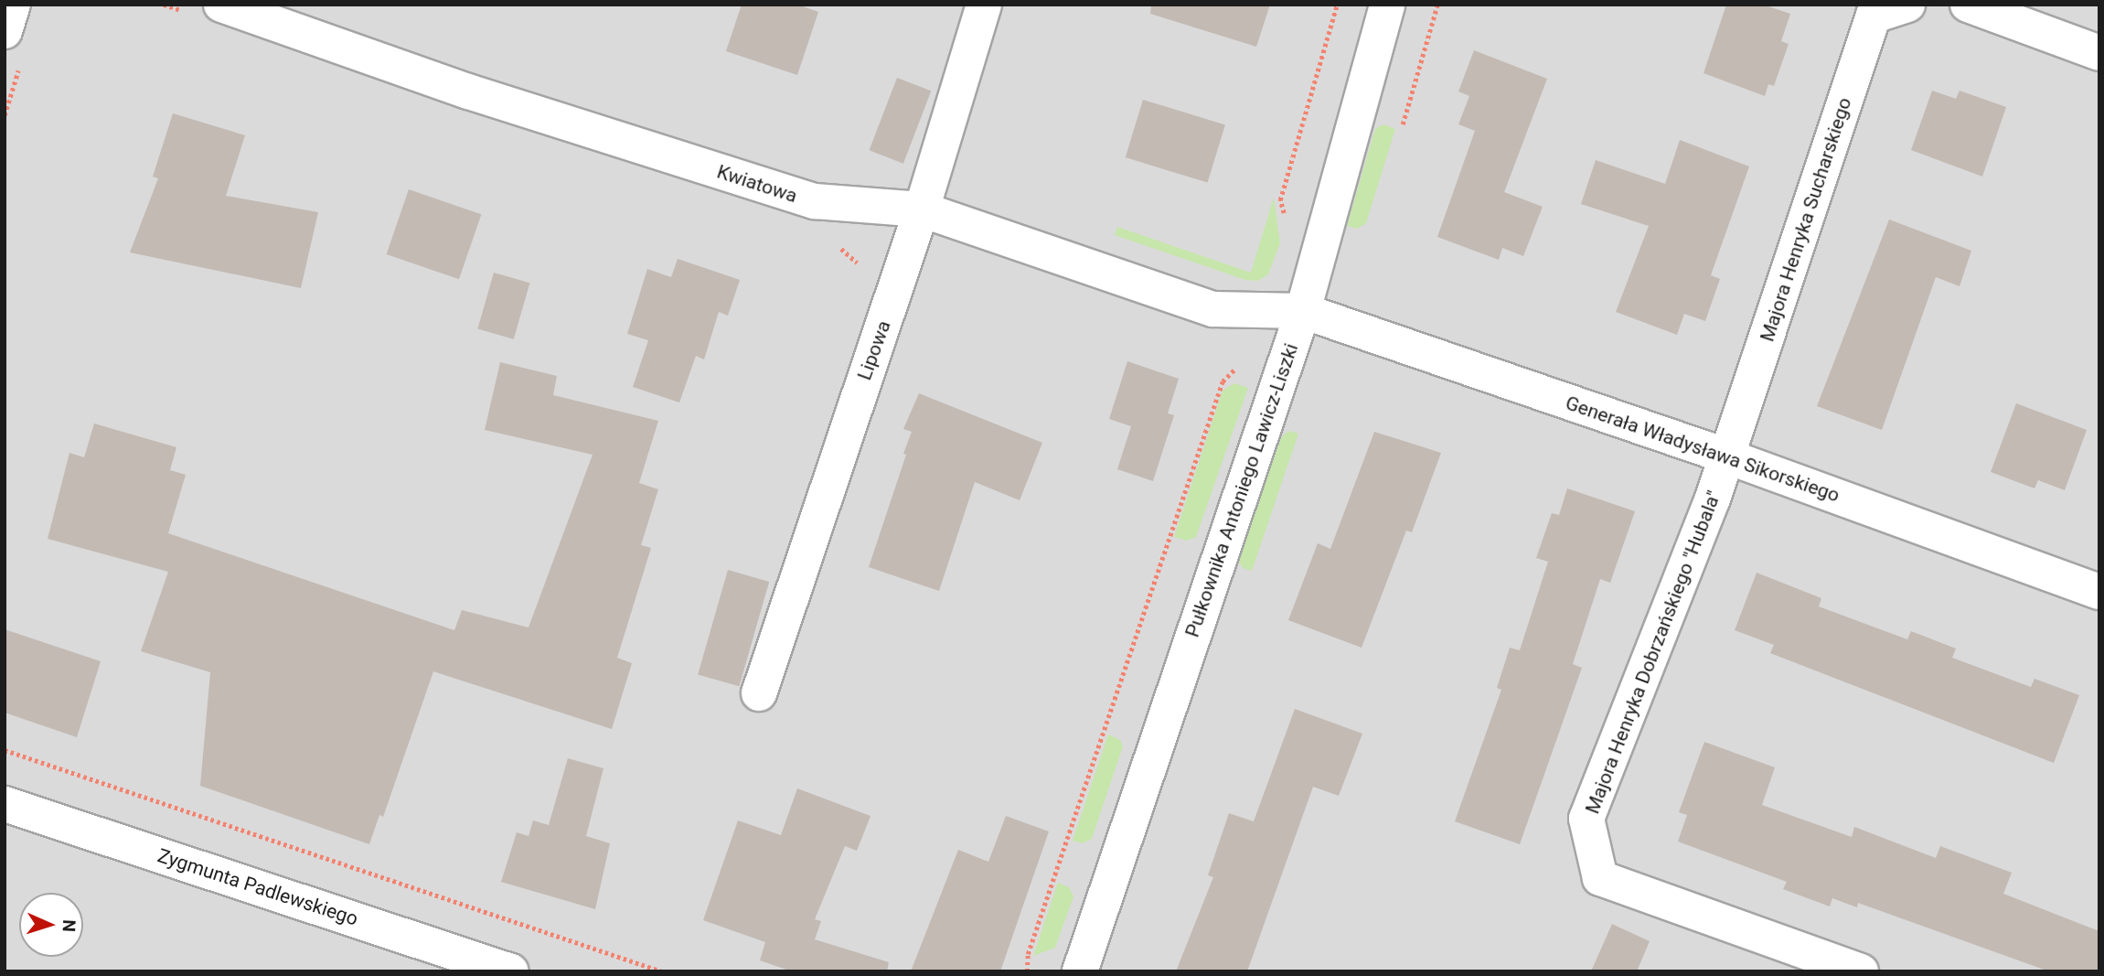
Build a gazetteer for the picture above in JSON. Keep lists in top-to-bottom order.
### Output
{
  "streets": {
    "street": [
      "Kwiatowa",
      "Majora Henryka Sucharskiego",
      "Lipowa",
      "Generała Władysława Sikorskiego",
      "Pułkownika Antoniego Lawicz-Liszki",
      "Majora Henryka Dobrzańskiego \"Hubala\"",
      "Zygmunta Padlewskiego"
    ]
  },
  "crossings": [
    ["Kwiatowa", "Lipowa"],
    ["Kwiatowa", "Generała Władysława Sikorskiego"],
    ["Kwiatowa", "Pułkownika Antoniego Lawicz-Liszki"],
    ["Majora Henryka Sucharskiego", "Generała Władysława Sikorskiego"],
    ["Majora Henryka Sucharskiego", "Majora Henryka Dobrzańskiego \"Hubala\""],
    ["Generała Władysława Sikorskiego", "Pułkownika Antoniego Lawicz-Liszki"],
    ["Generała Władysława Sikorskiego", "Majora Henryka Dobrzańskiego \"Hubala\""]
  ],
  "north": "right"
}
